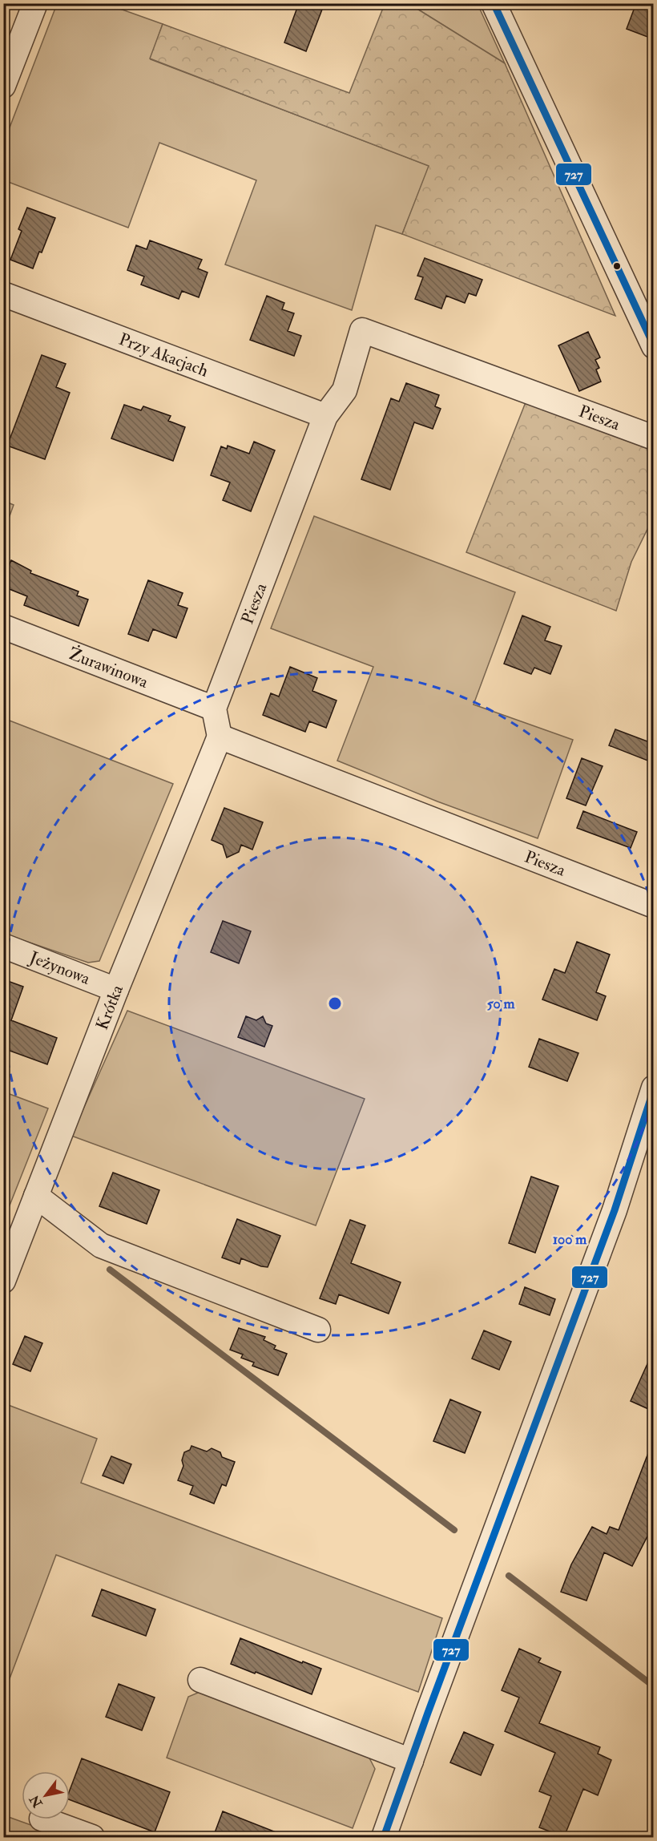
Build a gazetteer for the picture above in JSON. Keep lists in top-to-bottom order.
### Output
{
  "streets": {
    "street": [
      "Przy Akacjach",
      "Piesza",
      "Żurawinowa",
      "Jeżynowa",
      "Krótka"
    ]
  },
  "crossings": [
    ["Przy Akacjach", "Piesza"],
    ["Piesza", "Żurawinowa"],
    ["Piesza", "Krótka"],
    ["Jeżynowa", "Krótka"]
  ],
  "lines": ["transit line 727"],
  "north": "bottom left",
  "rings": ["50 m", "100 m"]
}
